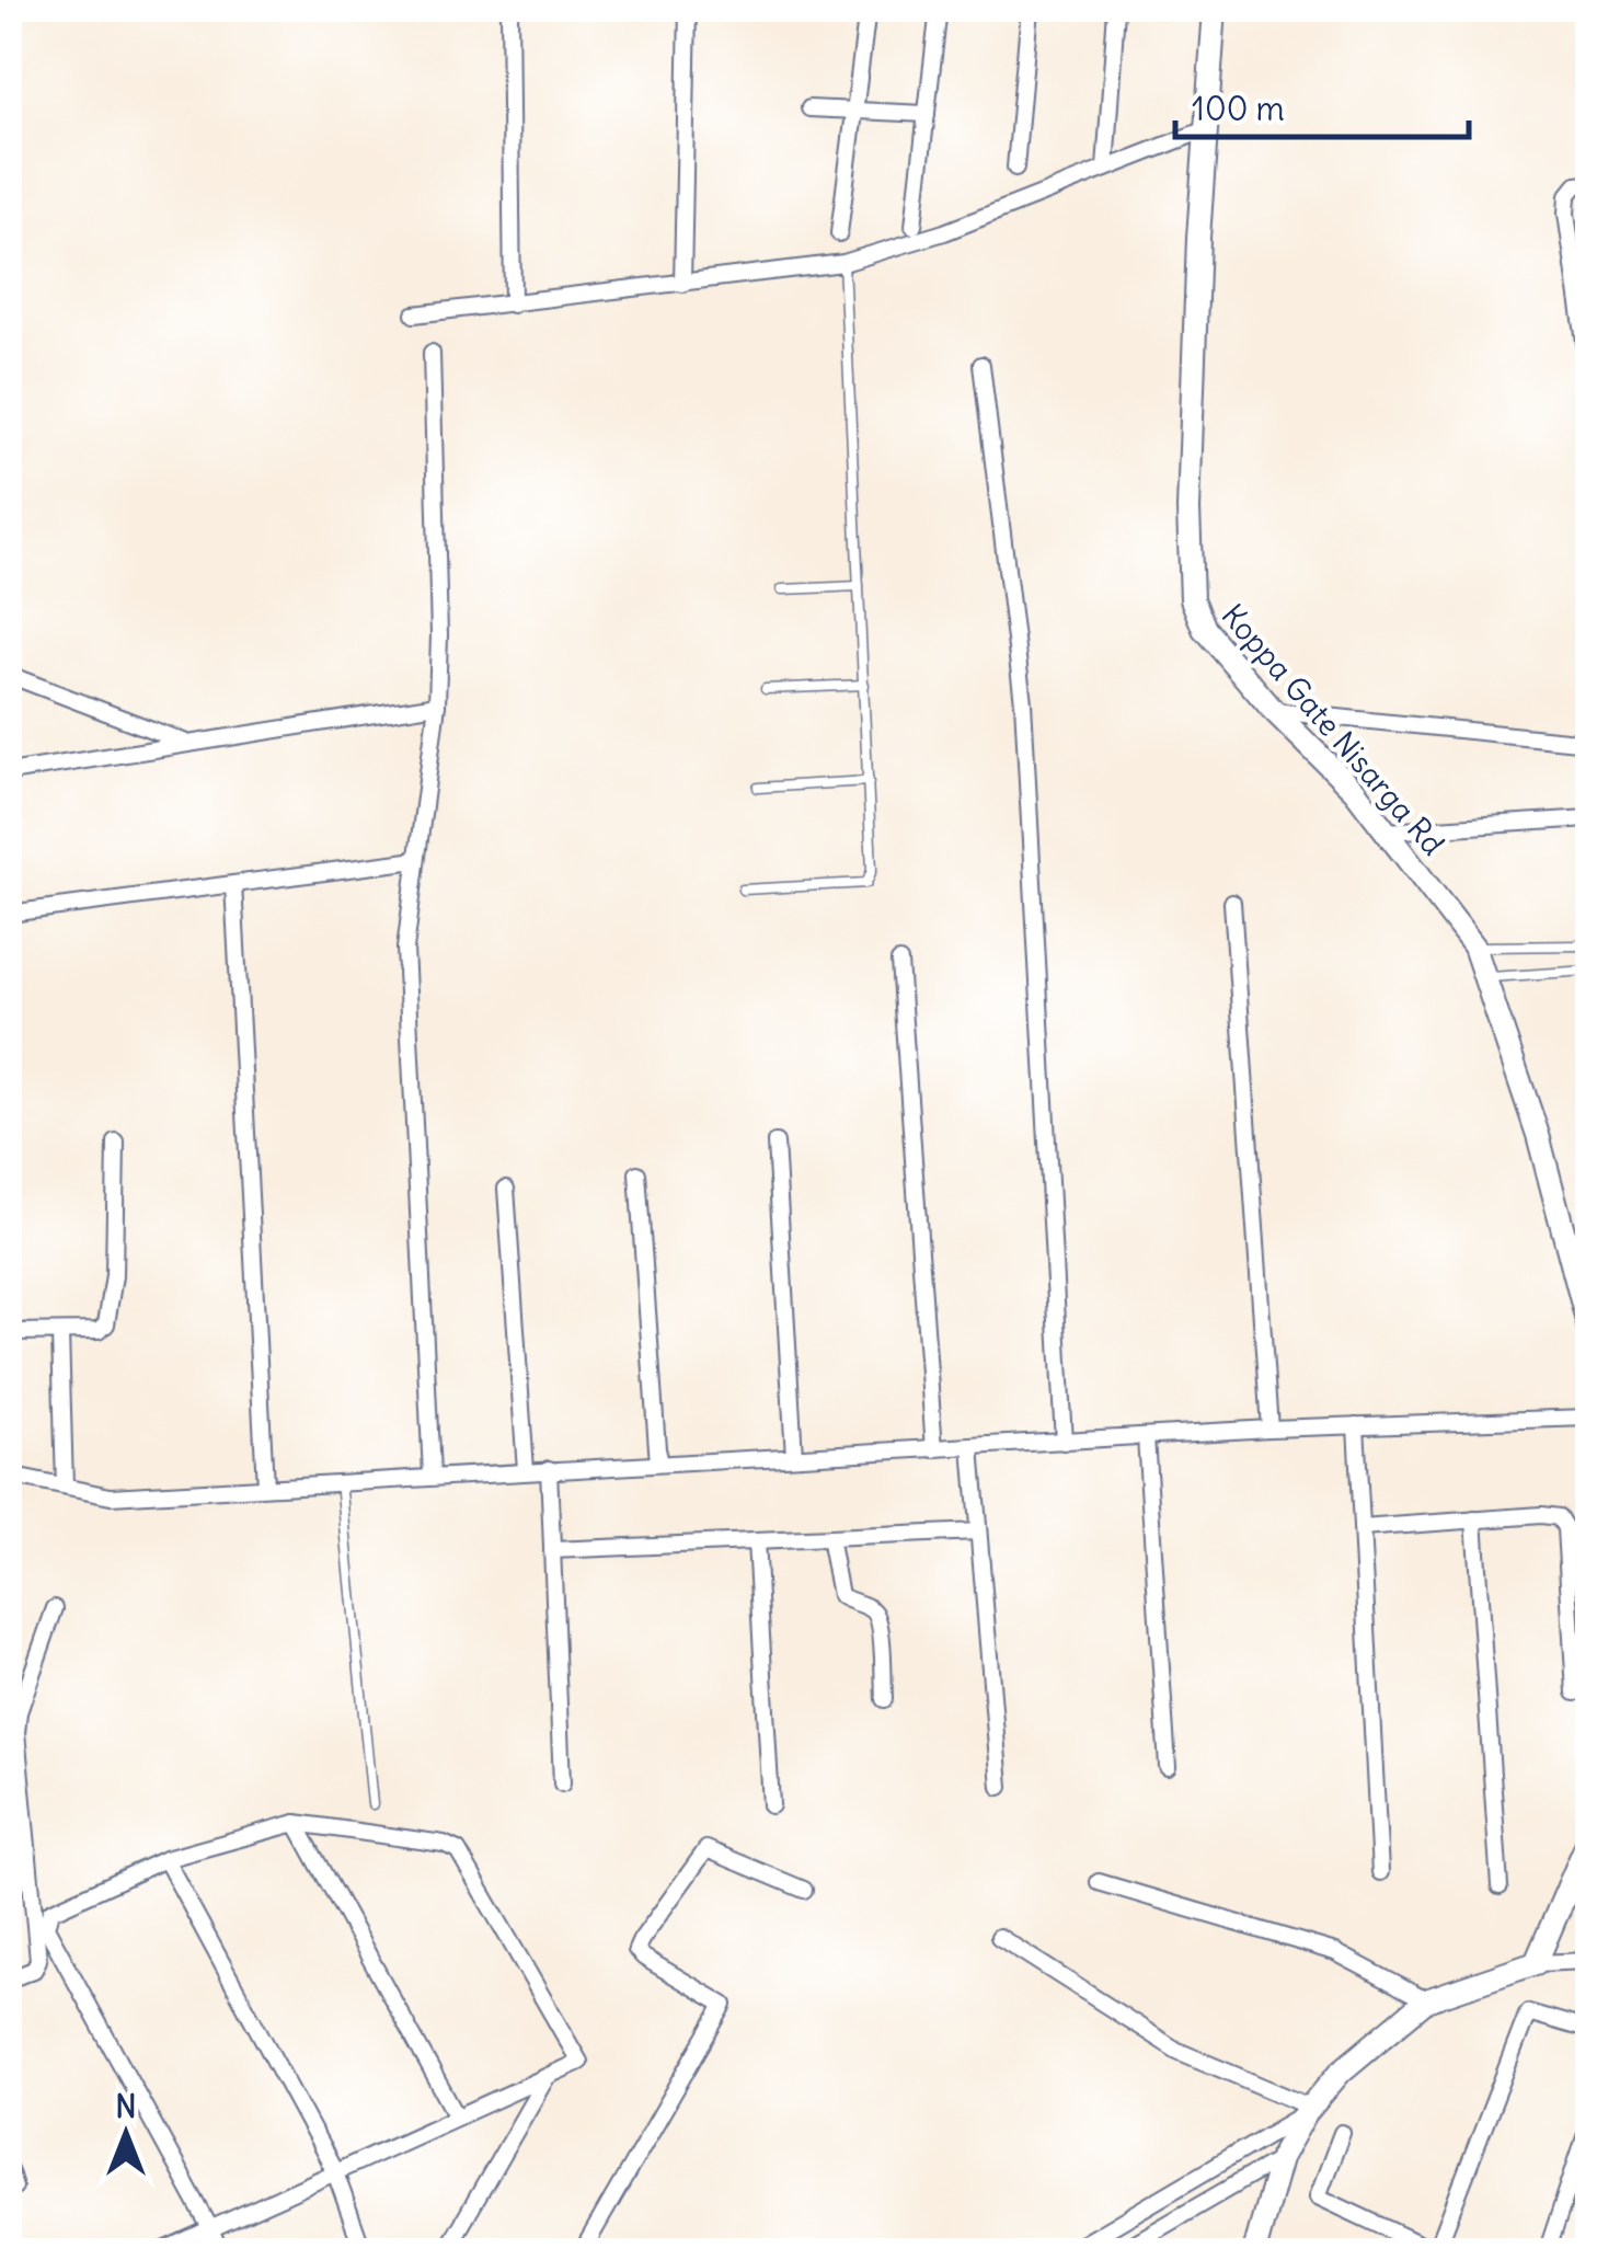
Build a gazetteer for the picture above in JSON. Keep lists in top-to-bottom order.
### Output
{
  "streets": {
    "street": ["Koppa Gate Nisarga Rd"]
  },
  "scale_bar": "100 m",
  "north": "top"
}
